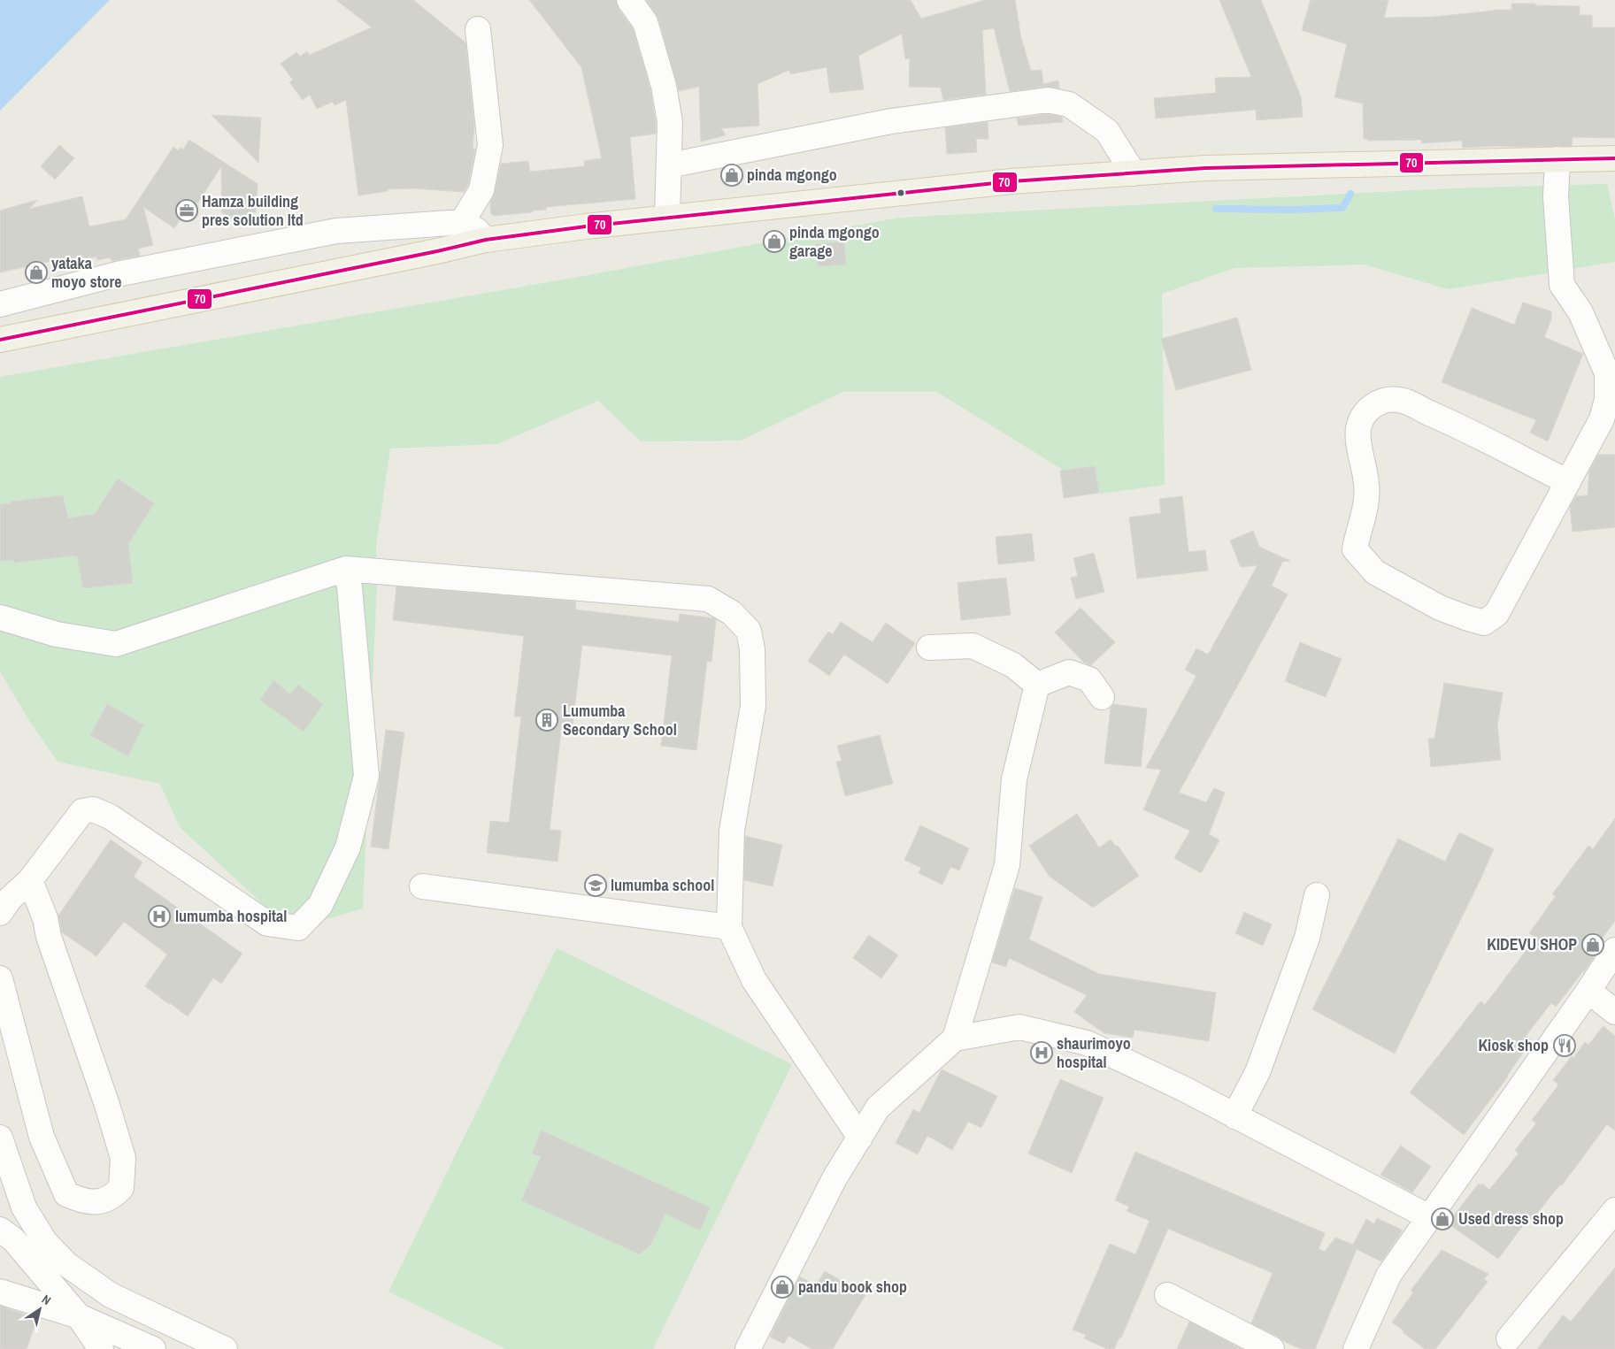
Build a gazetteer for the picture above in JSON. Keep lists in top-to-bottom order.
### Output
{
  "places": {
    "shop": [
      "pinda mgongo",
      "pinda mgongo garage",
      "yataka moyo store",
      "KIDEVU SHOP",
      "Used dress shop",
      "pandu book shop"
    ],
    "office": ["Hamza building pres solution ltd"],
    "building": ["Lumumba Secondary School"],
    "school or university": ["lumumba school"],
    "hospital": ["lumumba hospital", "shaurimoyo hospital"],
    "restaurant": ["Kiosk shop"]
  },
  "lines": ["transit line 70"],
  "north": "top right"
}
